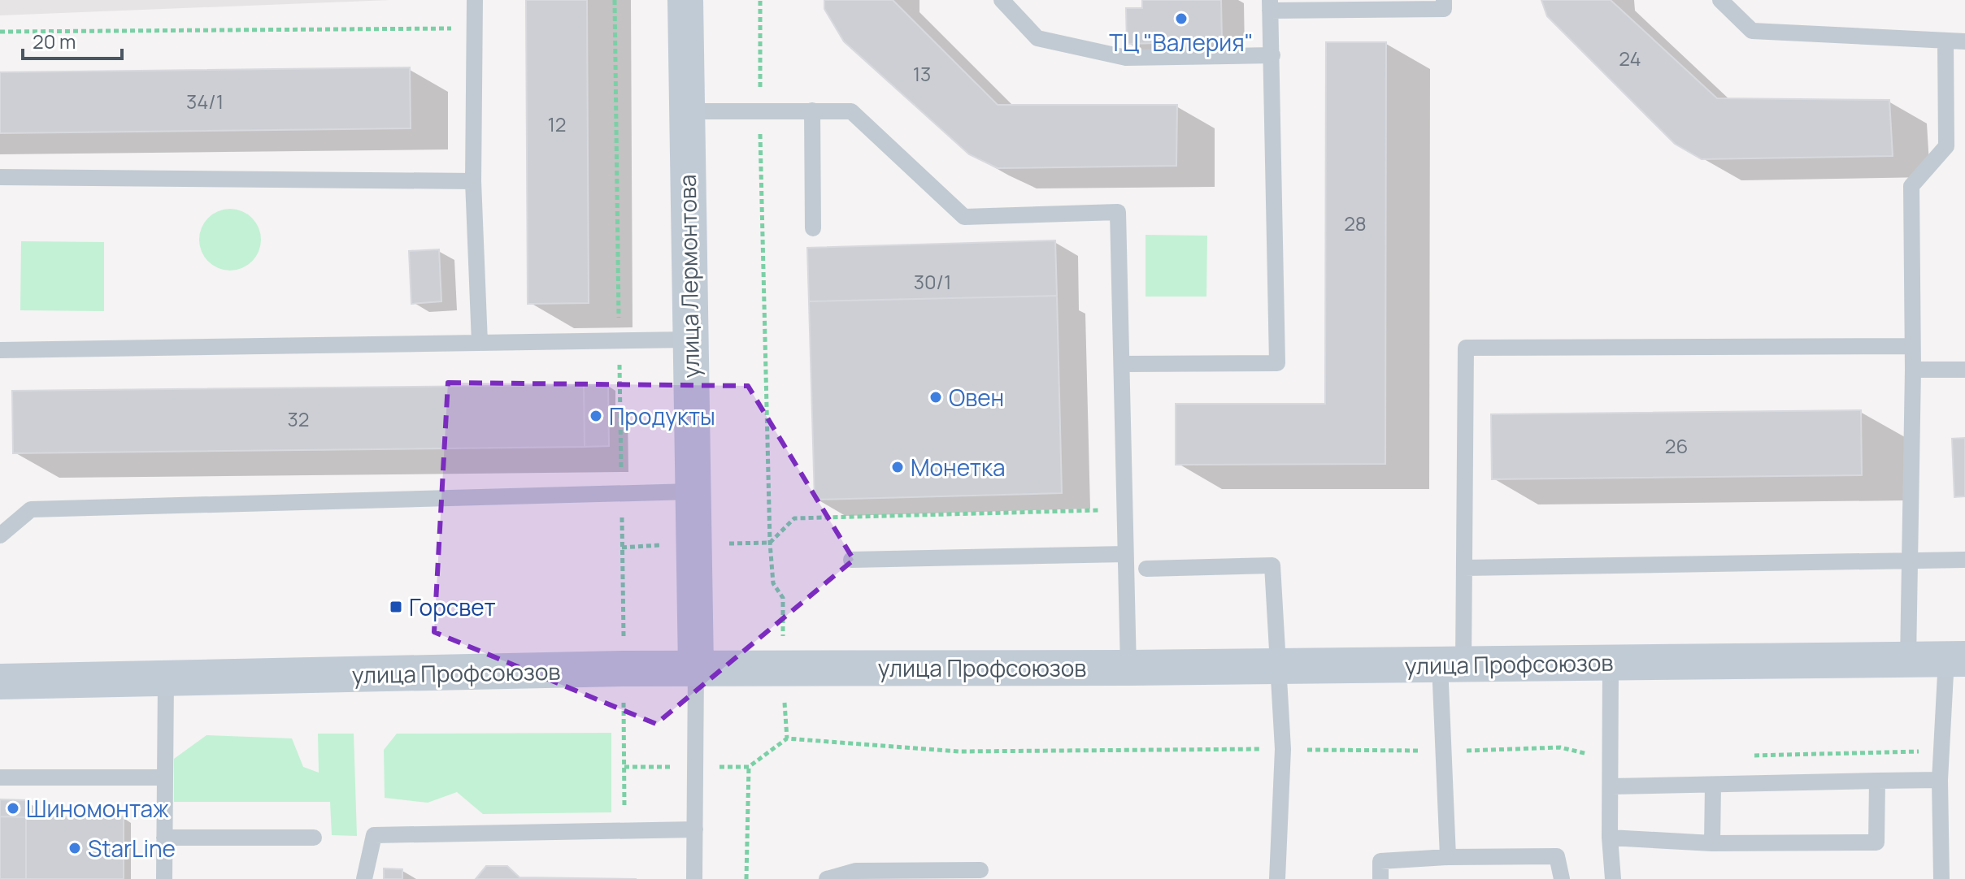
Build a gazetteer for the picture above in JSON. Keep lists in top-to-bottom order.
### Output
{
  "streets": {
    "main road": ["улица Лермонтова", "улица Профсоюзов"]
  },
  "crossings": [
    ["улица Лермонтова", "улица Профсоюзов"]
  ],
  "places": {
    "other": [
      "ТЦ \"Валерия\"",
      "Овен",
      "Продукты",
      "Монетка",
      "Шиномонтаж",
      "StarLine"
    ],
    "transit": ["Горсвет"]
  },
  "house_numbers": [
    "24",
    "13",
    "34/1",
    "12",
    "28",
    "30/1",
    "32",
    "26"
  ],
  "scale_bar": "20 m"
}
